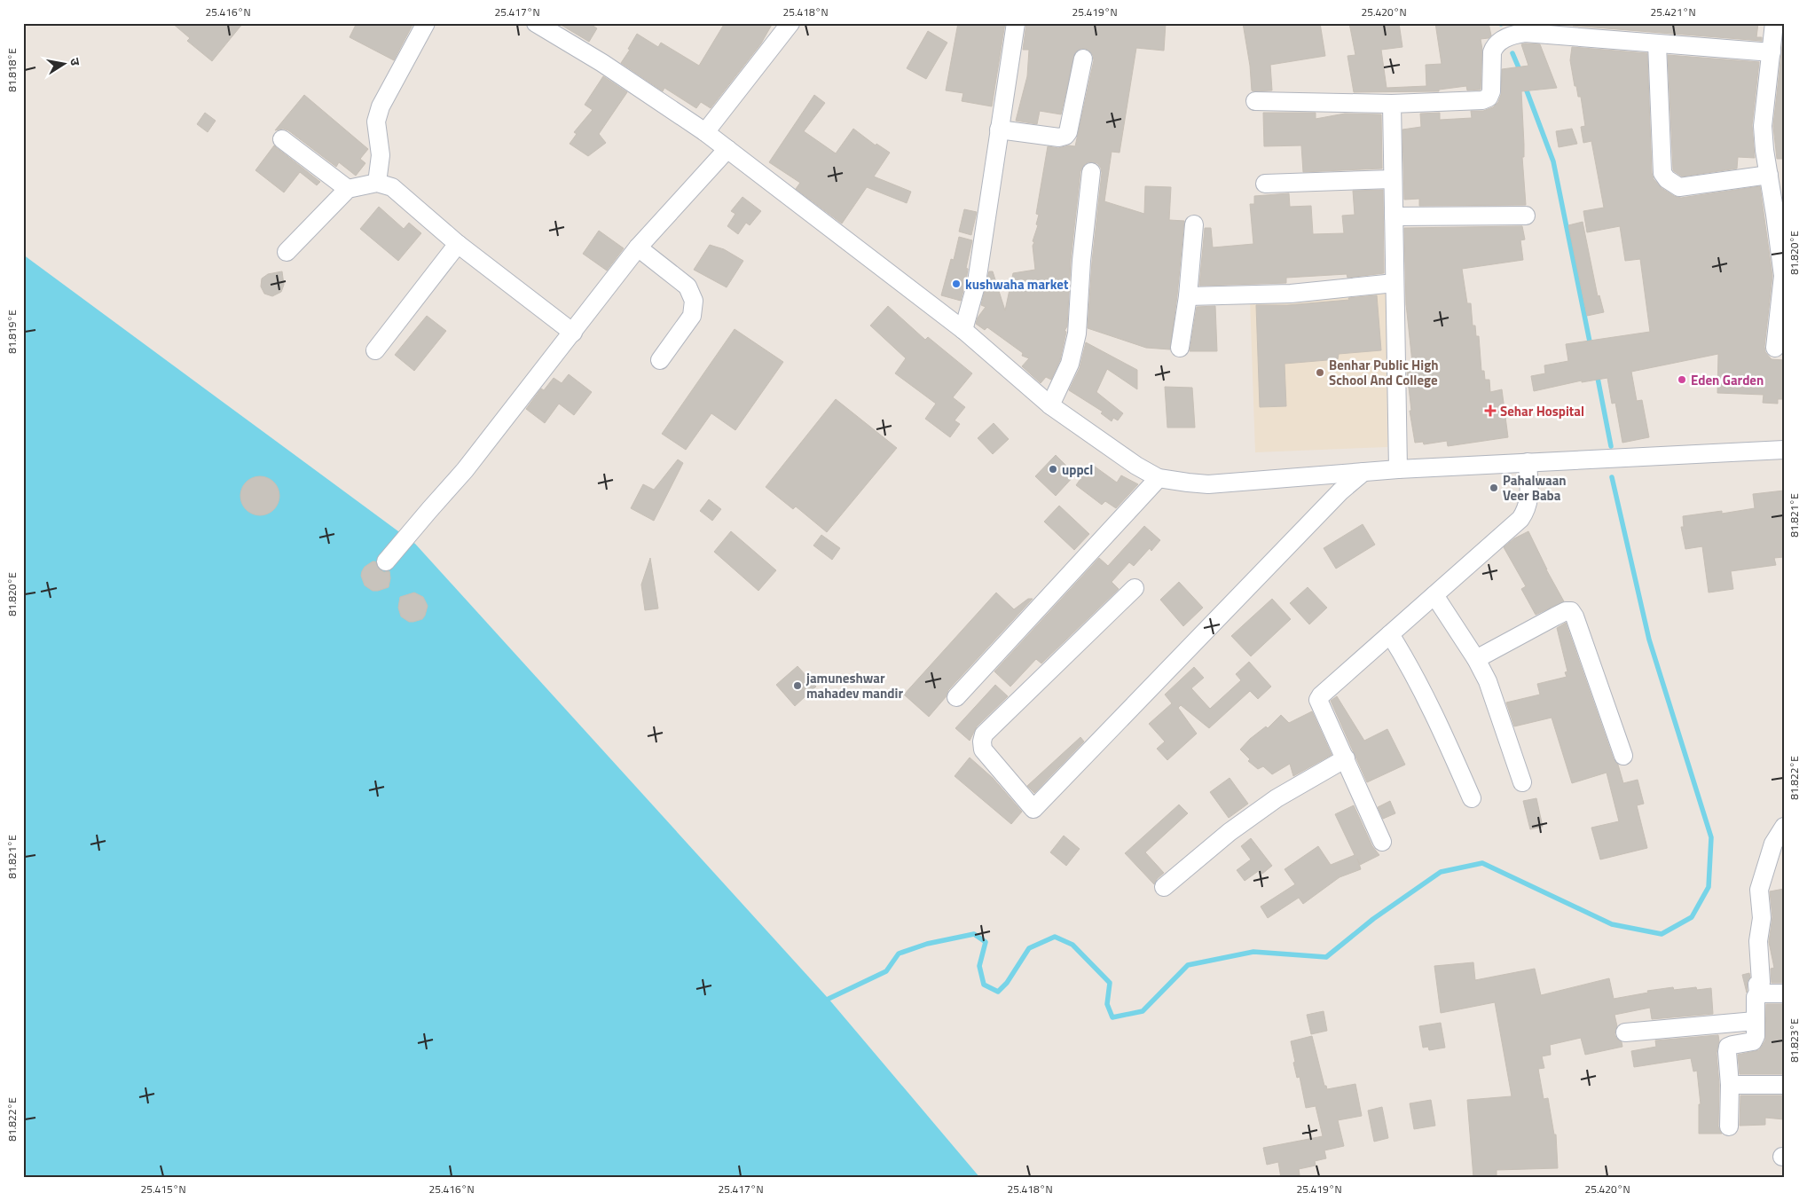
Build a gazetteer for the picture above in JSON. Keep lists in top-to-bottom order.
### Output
{
  "places": {
    "other": [
      "kushwaha market",
      "Benhar Public High School And College",
      "Eden Garden",
      "uppcl",
      "Pahalwaan Veer Baba",
      "jamuneshwar mahadev mandir"
    ],
    "health": ["Sehar Hospital"]
  },
  "north": "right",
  "coordinates": [
    "25.416°N",
    "25.417°N",
    "25.418°N",
    "25.419°N",
    "25.420°N",
    "25.421°N",
    "81.818°E",
    "81.820°E",
    "81.819°E",
    "81.821°E",
    "81.822°E",
    "81.823°E",
    "25.415°N"
  ]
}
